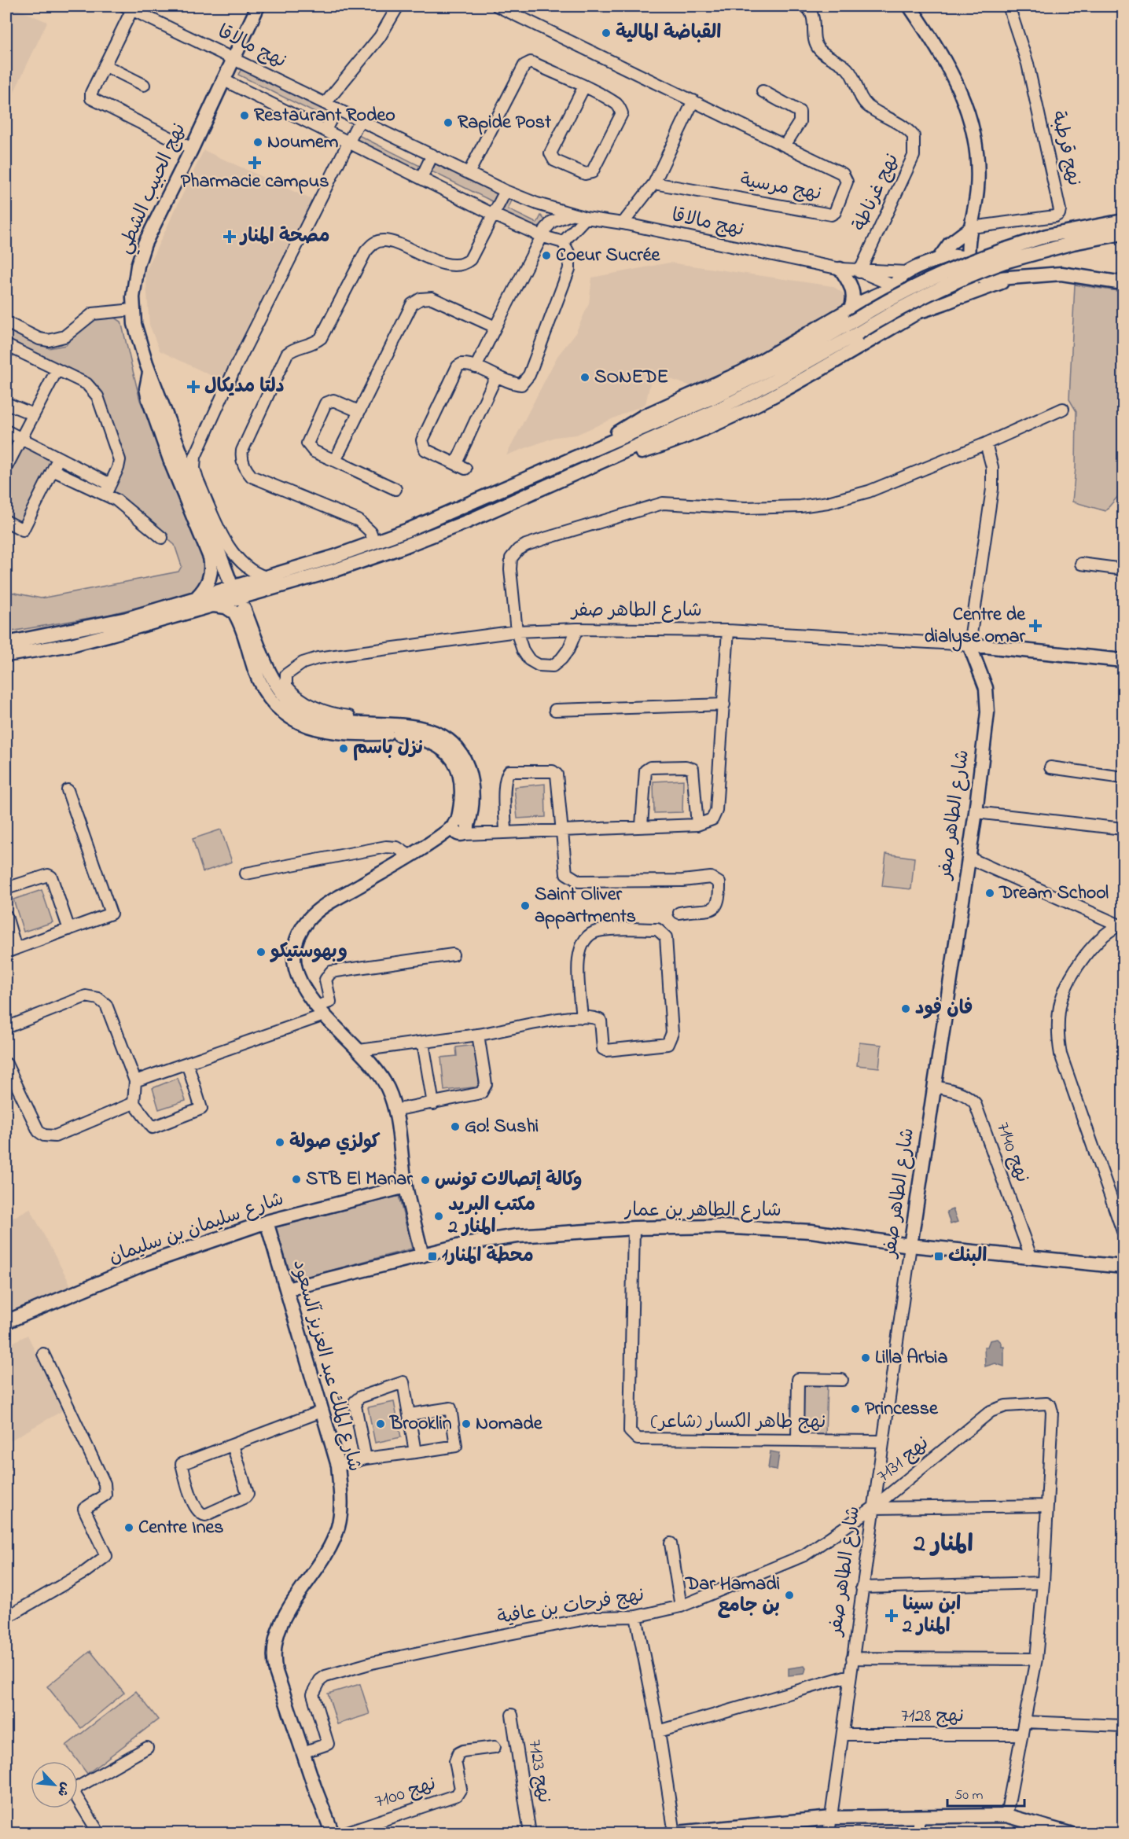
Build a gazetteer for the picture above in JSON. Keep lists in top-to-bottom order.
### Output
{
  "streets": {
    "street": [
      "نهج مالاقا",
      "نهج قرطبة",
      "نهج مرسية",
      "نهج الحبيب الشطي",
      "نهج غرناطة",
      "شارع الطاهر صفر",
      "نهج 7140",
      "شارع الطاهر بن عمار",
      "شارع سليمان بن سليمان",
      "شارع الملك عبد العزيز آلسعود",
      "نهج طاهر الكسار (شاعر)",
      "نهج 7131",
      "نهج فرحات بن عافية",
      "نهج 7128",
      "نهج 7123",
      "نهج 7100"
    ]
  },
  "crossings": [
    ["نهج مالاقا", "نهج الحبيب الشطي"],
    ["نهج مالاقا", "نهج غرناطة"],
    ["شارع الطاهر صفر", "نهج 7140"],
    ["شارع الطاهر صفر", "شارع الطاهر بن عمار"],
    ["شارع الطاهر صفر", "نهج طاهر الكسار (شاعر)"],
    ["شارع الطاهر صفر", "نهج 7131"],
    ["شارع الطاهر صفر", "نهج فرحات بن عافية"],
    ["شارع الطاهر صفر", "نهج 7128"],
    ["نهج 7140", "شارع الطاهر بن عمار"],
    ["شارع الطاهر بن عمار", "شارع الملك عبد العزيز آلسعود"],
    ["شارع الطاهر بن عمار", "نهج طاهر الكسار (شاعر)"],
    ["شارع سليمان بن سليمان", "شارع الملك عبد العزيز آلسعود"],
    ["شارع الملك عبد العزيز آلسعود", "نهج فرحات بن عافية"],
    ["نهج 7131", "نهج فرحات بن عافية"]
  ],
  "districts": ["المنار 2"],
  "places": {
    "other": [
      "القباضة المالية",
      "Restaurant Rodeo",
      "Rapide Post",
      "Noumem",
      "Coeur Sucrée",
      "SONEDE",
      "نزل باسم",
      "Dream School",
      "Saint Oliver appartments",
      "وبهوستيكو",
      "فان فود",
      "Go! Sushi",
      "كولزي صولة",
      "STB El Manar",
      "وكالة إتصالات تونس",
      "مكتب البريد المنار 2",
      "Lilla Arbia",
      "Princesse",
      "Brooklin",
      "Nomade",
      "Centre Ines",
      "Dar Hamadi بن جامع"
    ],
    "health": [
      "Pharmacie campus",
      "مصحة المنار",
      "دلتا مديكال",
      "Centre de dialyse omar",
      "ابن سينا المنار 2"
    ],
    "transit": ["محطة المنار1", "البنك"]
  },
  "scale_bar": "50 m",
  "north": "bottom right"
}
